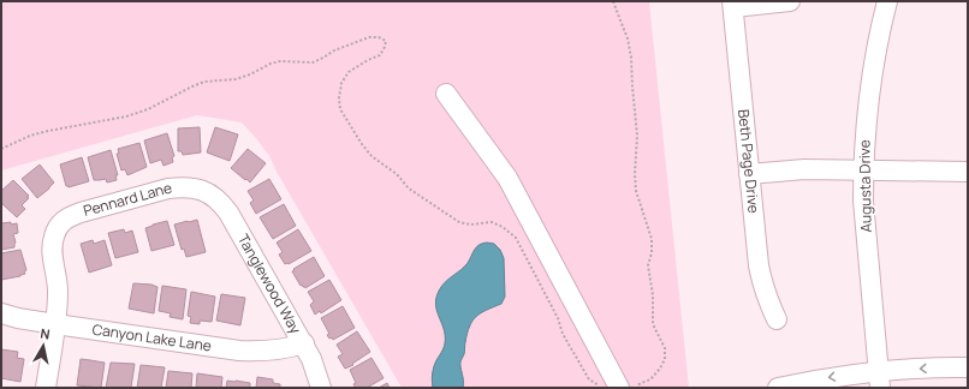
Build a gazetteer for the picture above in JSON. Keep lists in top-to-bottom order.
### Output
{
  "streets": {
    "street": [
      "Beth Page Drive",
      "Augusta Drive",
      "Pennard Lane",
      "Tanglewood Way",
      "Canyon Lake Lane"
    ]
  },
  "crossings": [
    ["Pennard Lane", "Tanglewood Way"],
    ["Pennard Lane", "Canyon Lake Lane"],
    ["Tanglewood Way", "Canyon Lake Lane"]
  ],
  "north": "top"
}
